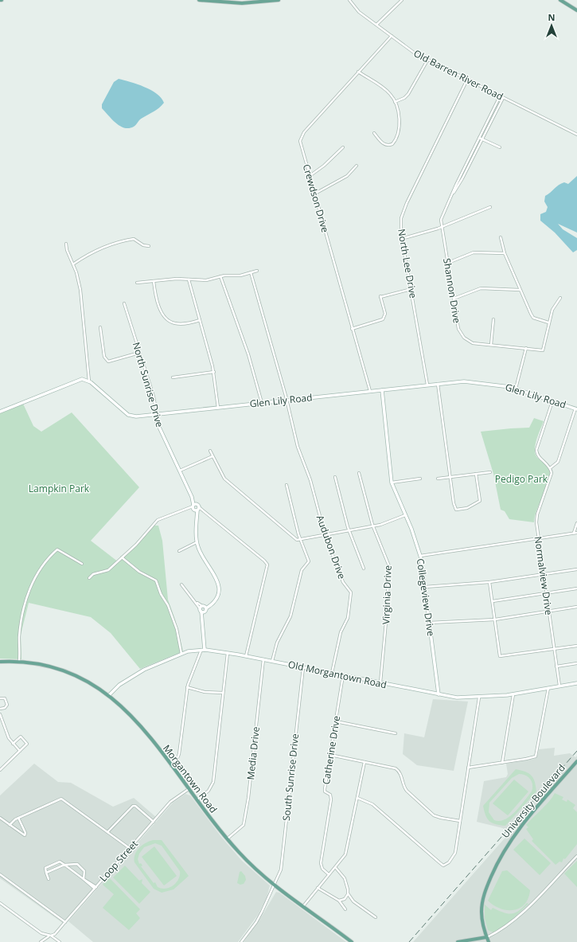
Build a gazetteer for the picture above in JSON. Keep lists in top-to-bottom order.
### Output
{
  "streets": {
    "main road": ["Morgantown Road", "University Boulevard"],
    "street": [
      "Old Barren River Road",
      "Crewdson Drive",
      "North Lee Drive",
      "Shannon Drive",
      "North Sunrise Drive",
      "Glen Lily Road",
      "Audubon Drive",
      "Normalview Drive",
      "Virginia Drive",
      "Collegeview Drive",
      "Old Morgantown Road",
      "Catherine Drive",
      "Media Drive",
      "South Sunrise Drive",
      "Loop Street"
    ]
  },
  "crossings": [
    ["Old Barren River Road", "Crewdson Drive"],
    ["Old Barren River Road", "North Lee Drive"],
    ["Old Barren River Road", "Shannon Drive"],
    ["Crewdson Drive", "Glen Lily Road"],
    ["North Lee Drive", "Glen Lily Road"],
    ["North Sunrise Drive", "Glen Lily Road"],
    ["Glen Lily Road", "Audubon Drive"],
    ["Glen Lily Road", "Collegeview Drive"],
    ["Audubon Drive", "Old Morgantown Road"],
    ["Normalview Drive", "Old Morgantown Road"],
    ["Virginia Drive", "Old Morgantown Road"],
    ["Collegeview Drive", "Old Morgantown Road"],
    ["Old Morgantown Road", "Catherine Drive"],
    ["Old Morgantown Road", "Media Drive"],
    ["Old Morgantown Road", "South Sunrise Drive"],
    ["Old Morgantown Road", "Morgantown Road"],
    ["Media Drive", "Morgantown Road"],
    ["South Sunrise Drive", "Morgantown Road"],
    ["Morgantown Road", "Loop Street"]
  ],
  "parks": ["Pedigo Park", "Lampkin Park"],
  "north": "top"
}
